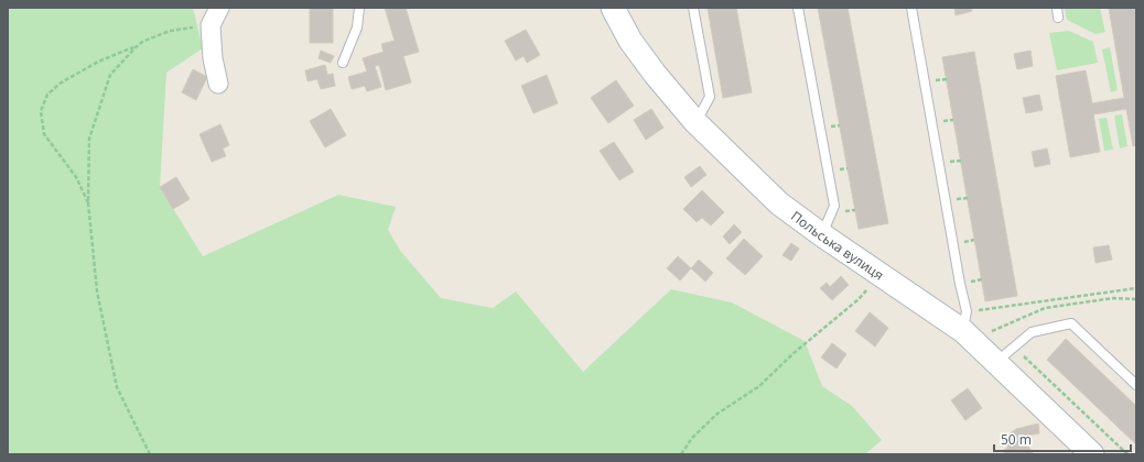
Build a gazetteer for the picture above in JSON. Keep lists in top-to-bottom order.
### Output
{
  "streets": {
    "street": ["Польська вулиця"]
  },
  "scale_bar": "50 m"
}
